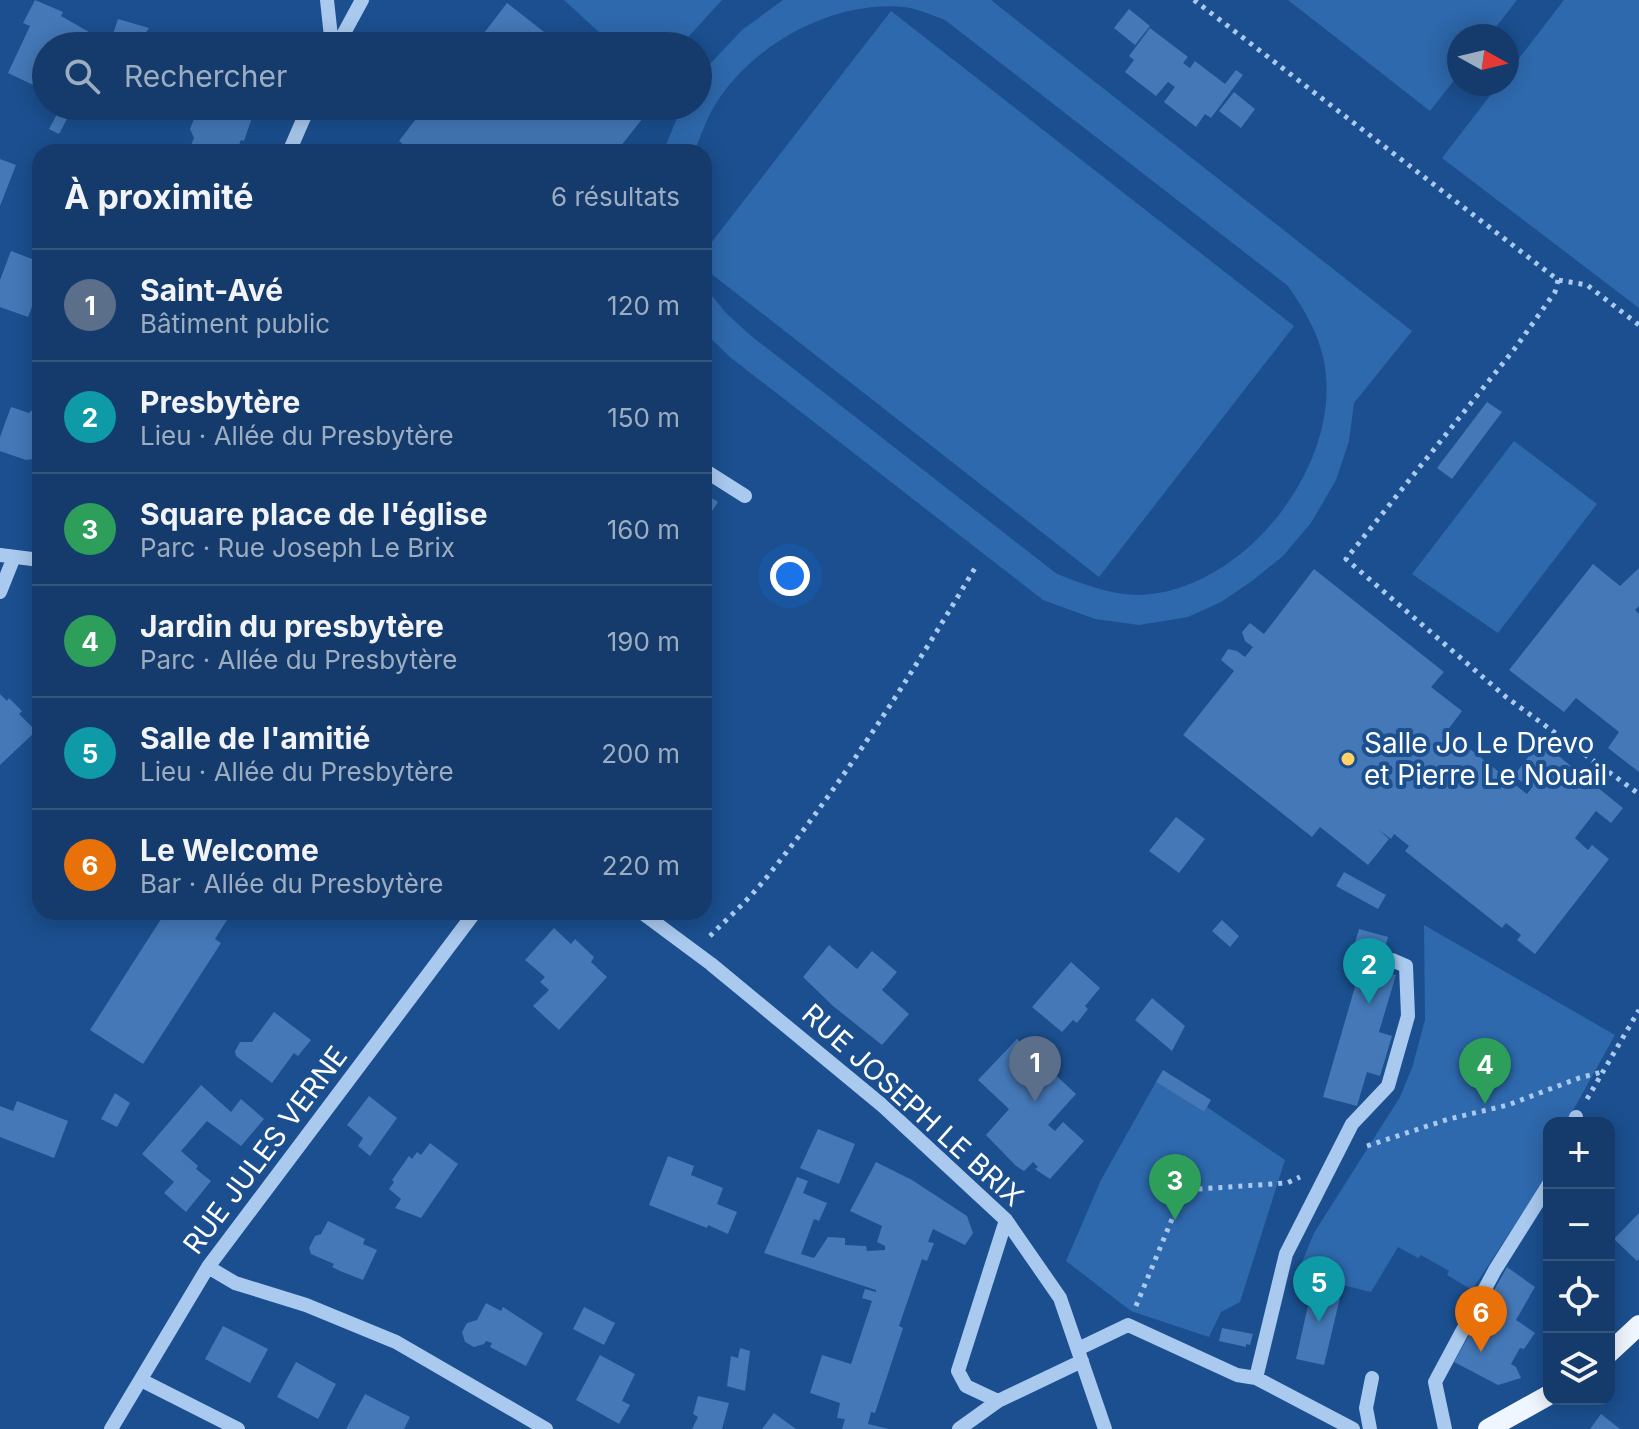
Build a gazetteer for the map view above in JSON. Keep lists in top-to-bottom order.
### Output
{
  "streets": {
    "street": ["RUE JOSEPH LE BRIX", "RUE JULES VERNE"]
  },
  "places": ["Salle Jo Le Drevo et Pierre Le Nouail"],
  "north": "right",
  "page": {
    "search": "Rechercher",
    "heading": ["À proximité", "6 résultats"],
    "list": [
      {
        "mark": "1",
        "name": "Saint-Avé",
        "note": "Bâtiment public",
        "value": "120 m"
      },
      {
        "mark": "2",
        "name": "Presbytère",
        "note": "Lieu · Allée du Presbytère",
        "value": "150 m"
      },
      {
        "mark": "3",
        "name": "Square place de l'église",
        "note": "Parc · Rue Joseph Le Brix",
        "value": "160 m"
      },
      {
        "mark": "4",
        "name": "Jardin du presbytère",
        "note": "Parc · Allée du Presbytère",
        "value": "190 m"
      },
      {
        "mark": "5",
        "name": "Salle de l'amitié",
        "note": "Lieu · Allée du Presbytère",
        "value": "200 m"
      },
      {
        "mark": "6",
        "name": "Le Welcome",
        "note": "Bar · Allée du Presbytère",
        "value": "220 m"
      }
    ],
    "pins": [
      "2",
      "1",
      "4",
      "3",
      "5",
      "6"
    ],
    "map_buttons": ["+", "−"]
  }
}
